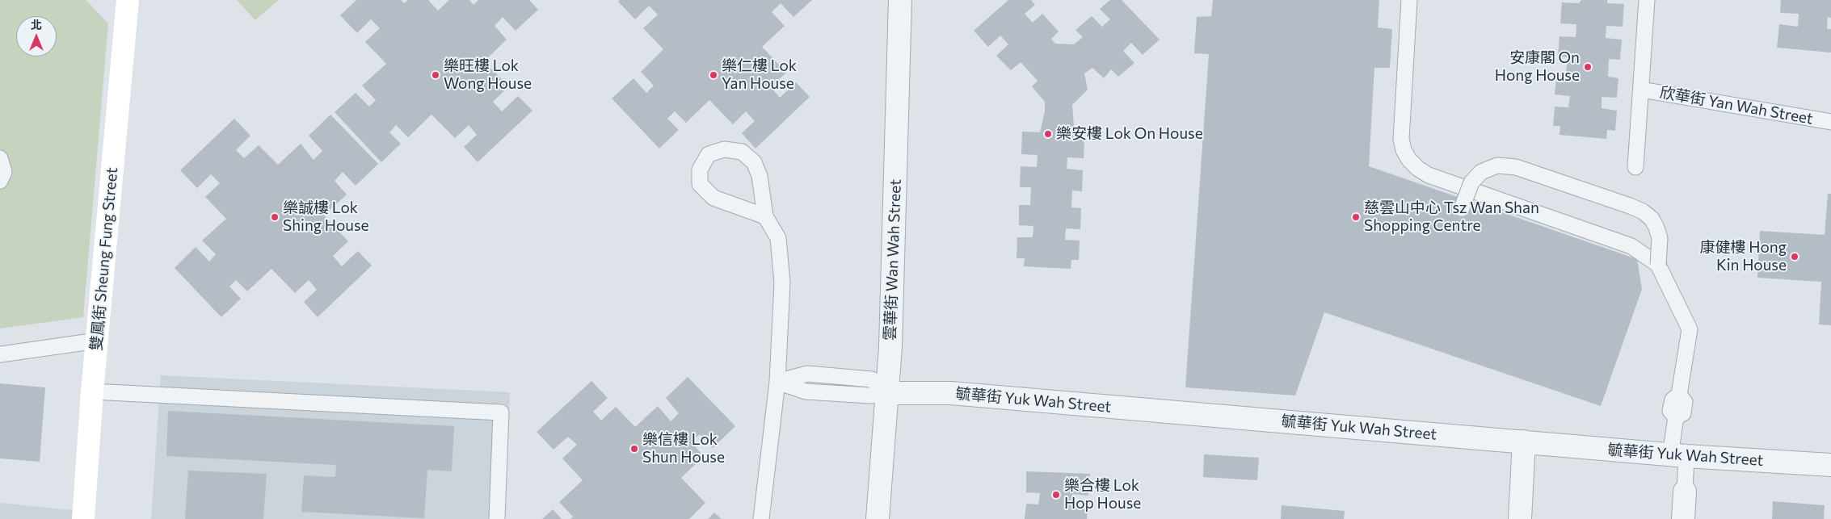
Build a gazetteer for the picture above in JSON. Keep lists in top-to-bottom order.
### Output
{
  "streets": {
    "street": ["雙鳳街 Sheung Fung Street", "雲華街 Wan Wah Street", "毓華街 Yuk Wah Street"],
    "lane": ["欣華街 Yan Wah Street"]
  },
  "crossings": [
    ["雲華街 Wan Wah Street", "毓華街 Yuk Wah Street"]
  ],
  "places": [
    "安康閣 On Hong House",
    "樂旺樓 Lok Wong House",
    "樂仁樓 Lok Yan House",
    "樂安樓 Lok On House",
    "樂誠樓 Lok Shing House",
    "慈雲山中心 Tsz Wan Shan Shopping Centre",
    "康健樓 Hong Kin House",
    "樂信樓 Lok Shun House",
    "樂合樓 Lok Hop House"
  ],
  "north": "top"
}
